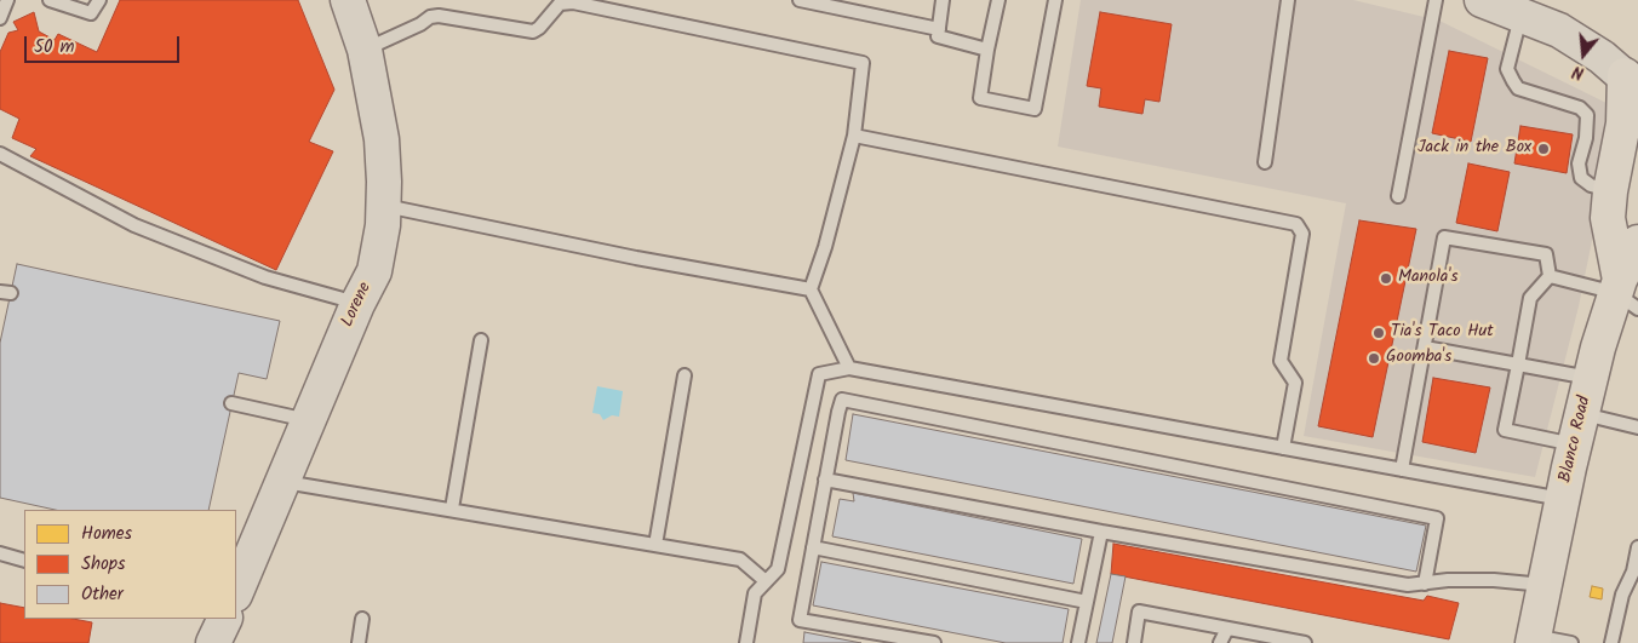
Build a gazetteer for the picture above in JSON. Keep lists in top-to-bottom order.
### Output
{
  "streets": {
    "main road": ["Blanco Road"],
    "street": ["Lorene"]
  },
  "places": [
    "Jack in the Box",
    "Manola's",
    "Tia's Taco Hut",
    "Goomba's"
  ],
  "legend": ["Homes", "Shops", "Other"],
  "scale_bar": "50 m",
  "north": "bottom"
}
